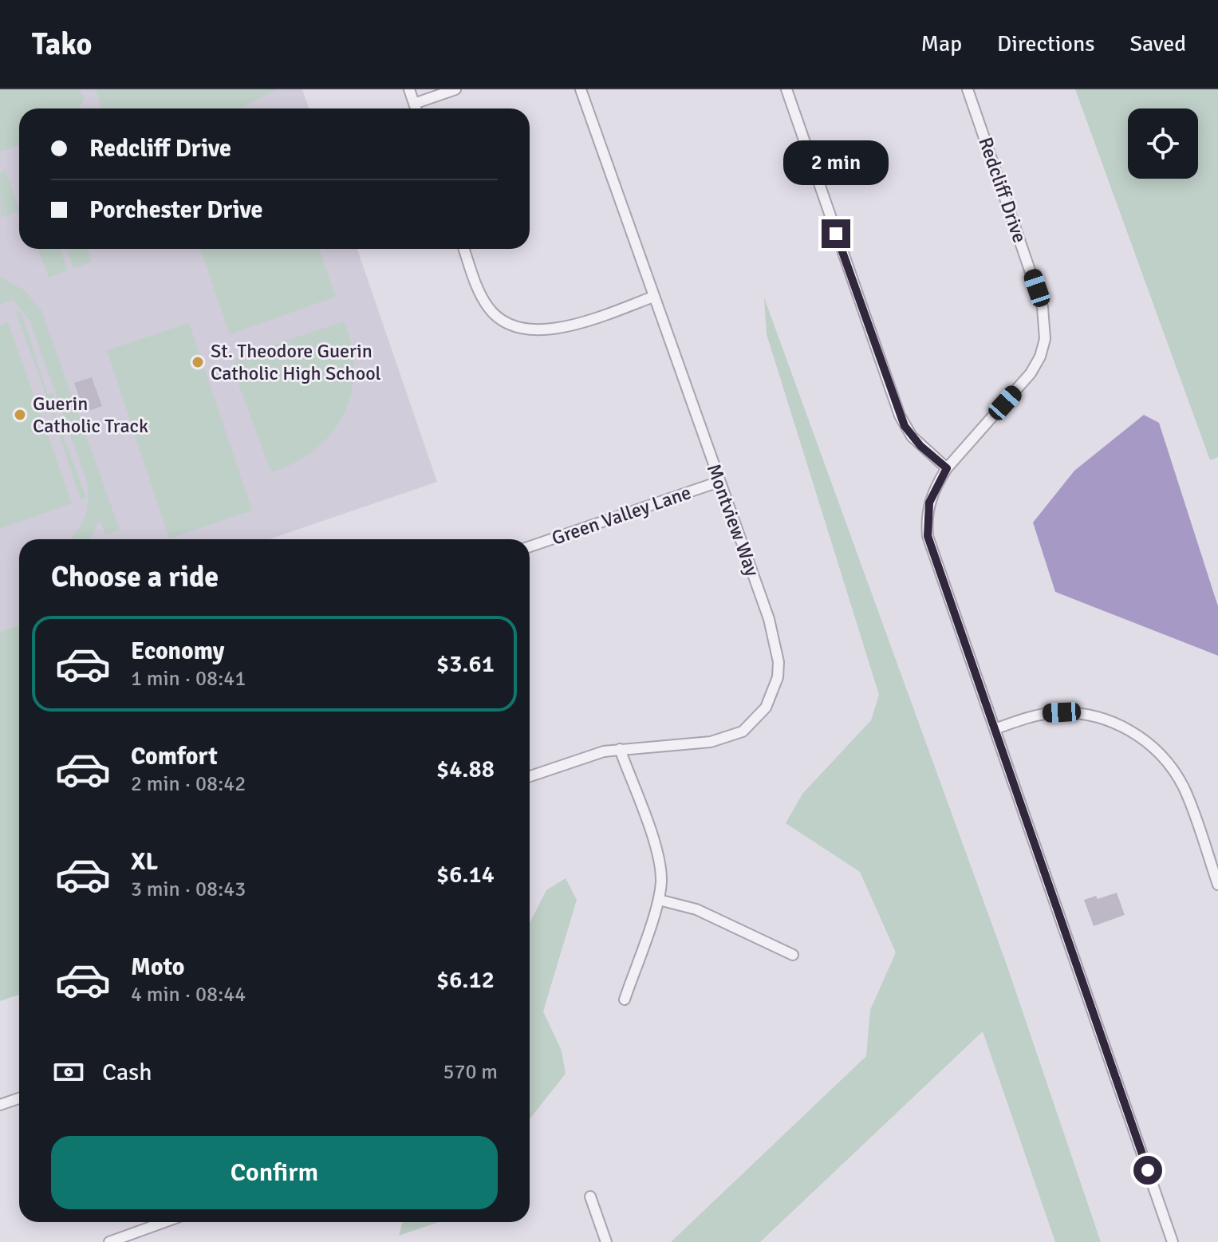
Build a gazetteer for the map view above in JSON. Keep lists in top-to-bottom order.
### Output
{
  "streets": {
    "street": ["Redcliff Drive", "Green Valley Lane", "Montview Way"]
  },
  "crossings": [
    ["Green Valley Lane", "Montview Way"]
  ],
  "places": ["St. Theodore Guerin Catholic High School", "Guerin Catholic Track"],
  "page": {
    "header": "Tako",
    "nav": ["Map", "Directions", "Saved"],
    "banner": ["Redcliff Drive", "Porchester Drive"],
    "bubble": "2 min",
    "heading": "Choose a ride",
    "list": [
      {
        "name": "Economy",
        "note": "1 min · 08:41",
        "value": "$3.61"
      },
      {
        "name": "Comfort",
        "note": "2 min · 08:42",
        "value": "$4.88"
      },
      {
        "name": "XL",
        "note": "3 min · 08:43",
        "value": "$6.14"
      },
      {
        "name": "Moto",
        "note": "4 min · 08:44",
        "value": "$6.12"
      }
    ],
    "pay": ["Cash", "570 m"],
    "buttons": "Confirm"
  }
}
